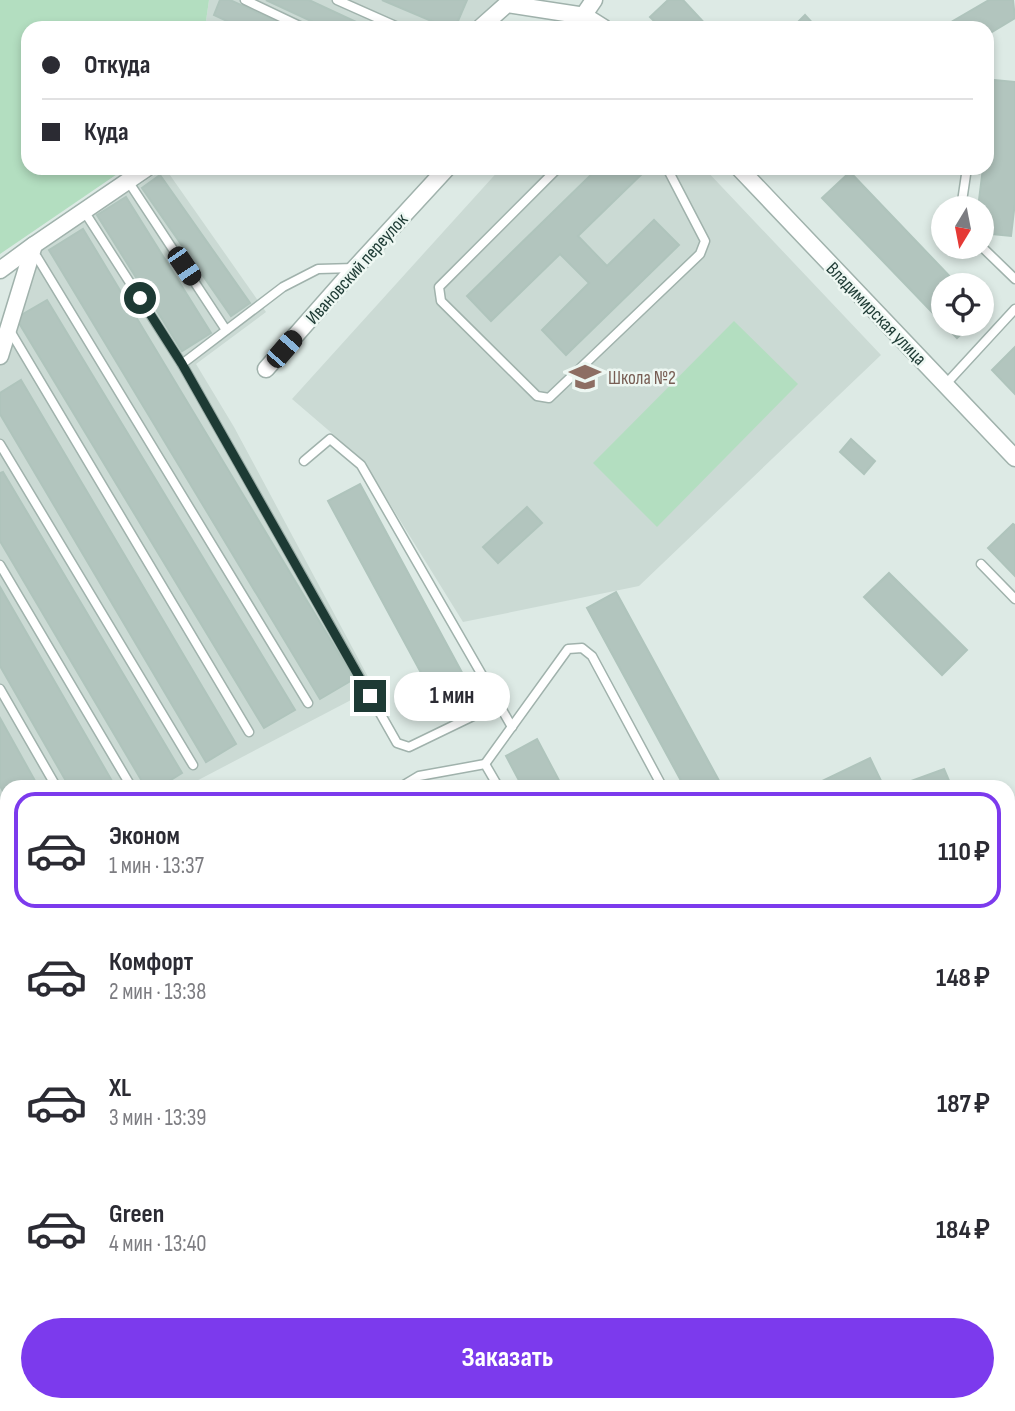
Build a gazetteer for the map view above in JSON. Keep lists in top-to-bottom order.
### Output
{
  "streets": {
    "street": ["Ивановский переулок", "Владимирская улица"]
  },
  "places": {
    "school or university": ["Школа №2"]
  },
  "north": "bottom",
  "page": {
    "banner": ["Откуда", "Куда"],
    "bubble": "1 мин",
    "list": [
      {
        "name": "Эконом",
        "note": "1 мин · 13:37",
        "value": "110 ₽"
      },
      {
        "name": "Комфорт",
        "note": "2 мин · 13:38",
        "value": "148 ₽"
      },
      {
        "name": "XL",
        "note": "3 мин · 13:39",
        "value": "187 ₽"
      },
      {
        "name": "Green",
        "note": "4 мин · 13:40",
        "value": "184 ₽"
      }
    ],
    "buttons": "Заказать"
  }
}
